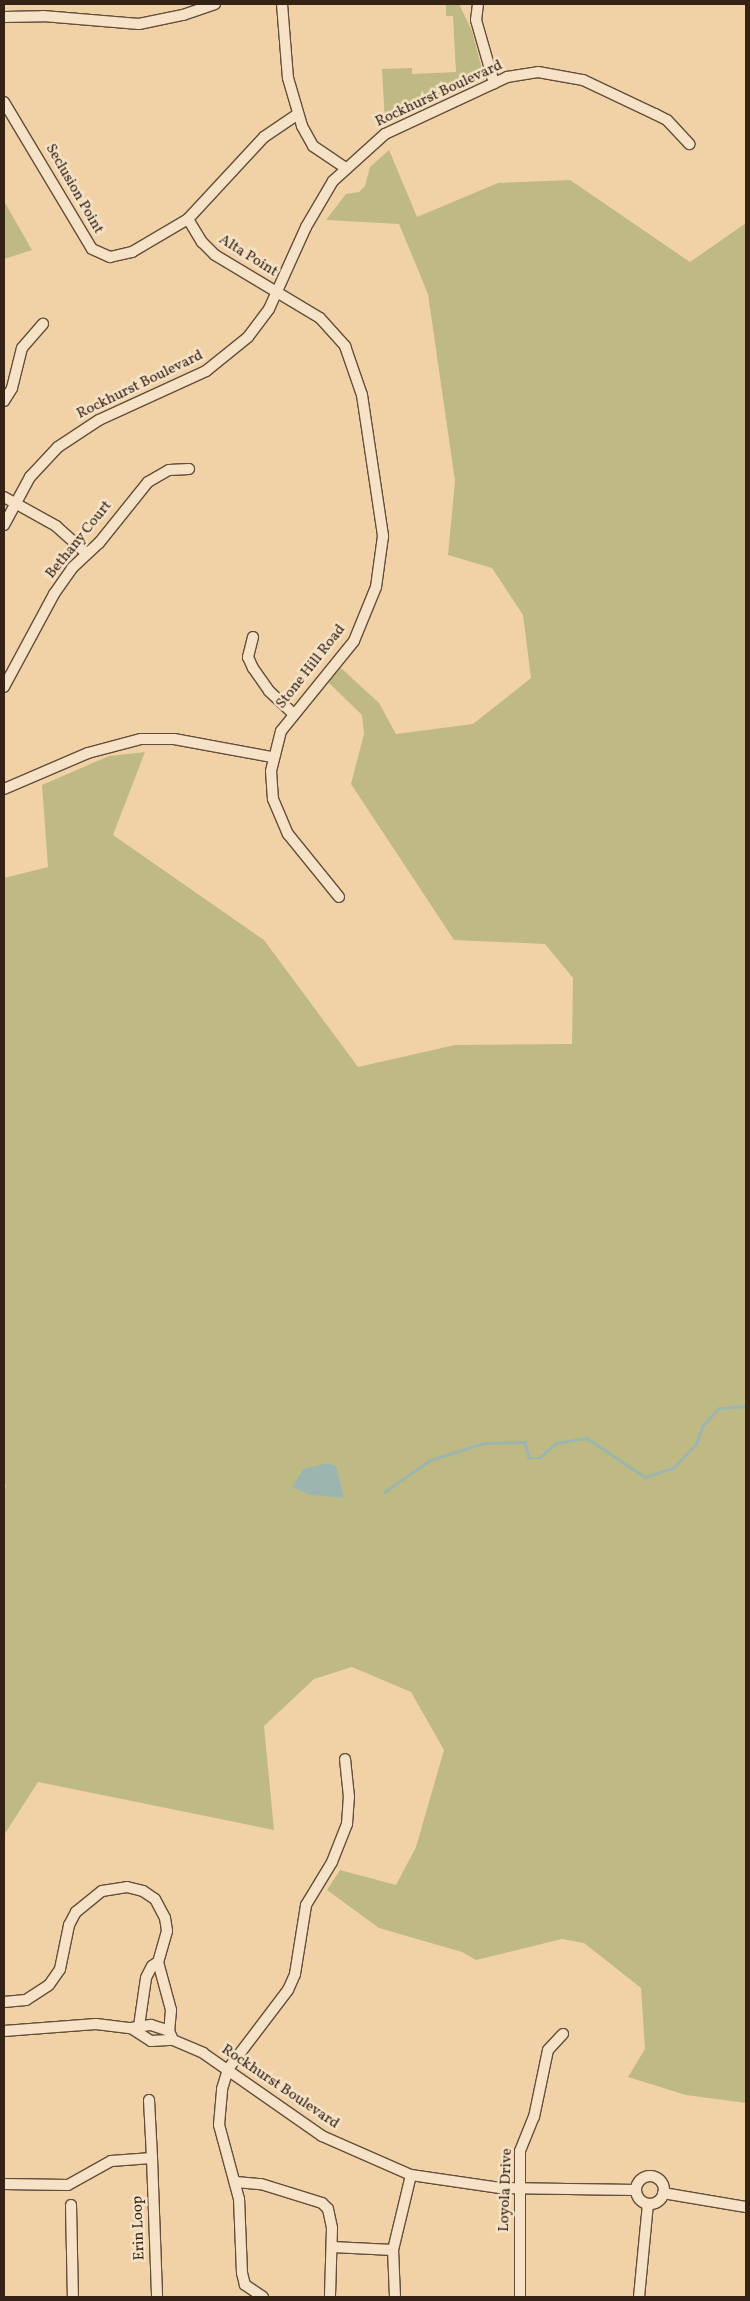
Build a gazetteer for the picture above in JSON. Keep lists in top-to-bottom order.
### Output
{
  "streets": {
    "street": [
      "Rockhurst Boulevard",
      "Seclusion Point",
      "Alta Point",
      "Bethany Court",
      "Stone Hill Road",
      "Loyola Drive",
      "Erin Loop"
    ]
  },
  "crossings": [
    ["Rockhurst Boulevard", "Alta Point"],
    ["Rockhurst Boulevard", "Stone Hill Road"],
    ["Rockhurst Boulevard", "Loyola Drive"],
    ["Seclusion Point", "Alta Point"],
    ["Alta Point", "Stone Hill Road"]
  ]
}
